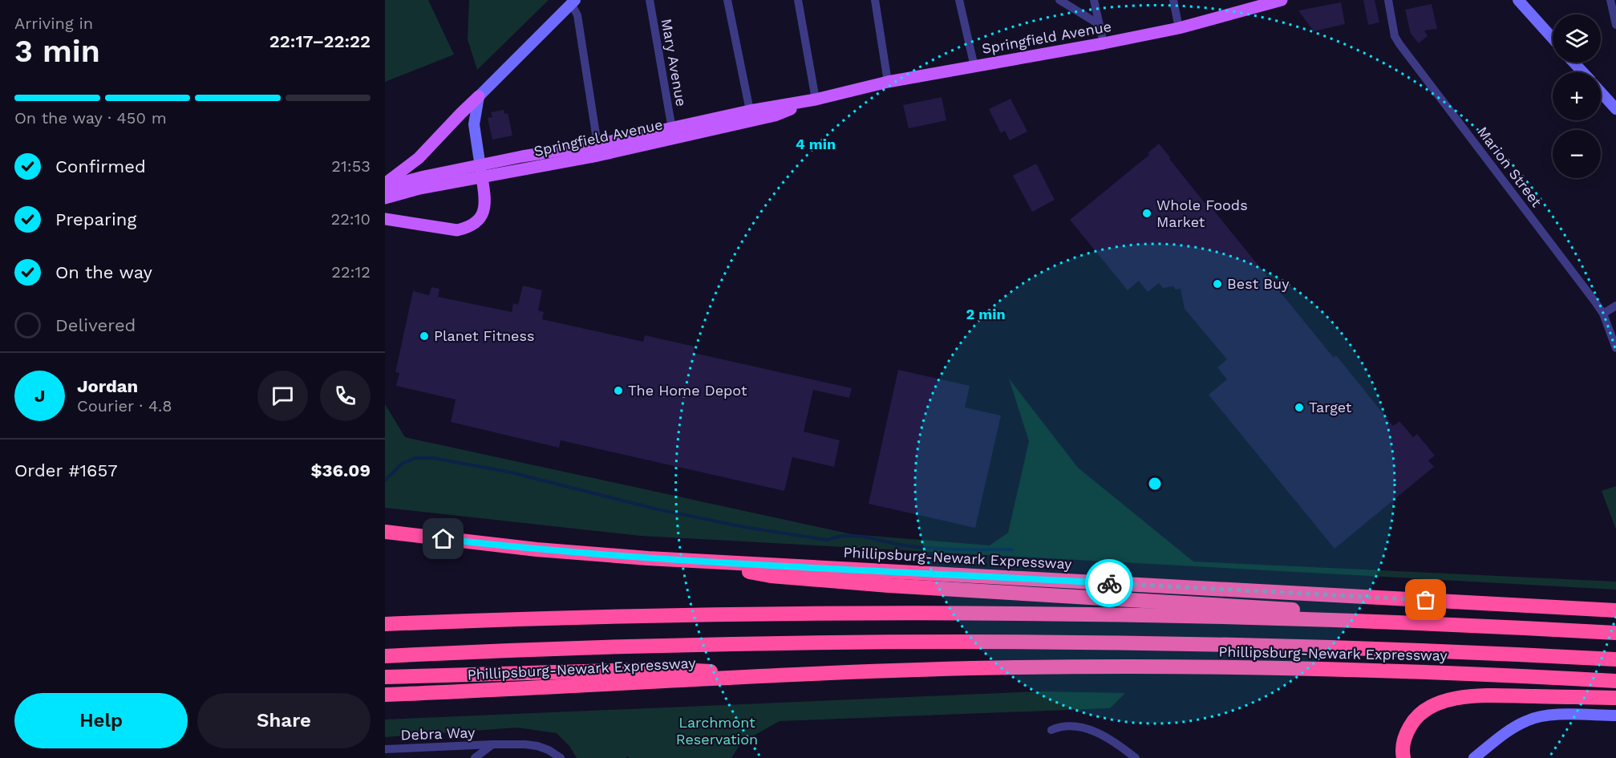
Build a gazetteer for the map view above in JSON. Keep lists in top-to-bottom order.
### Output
{
  "streets": {
    "highway": ["Phillipsburg-Newark Expressway"],
    "main road": ["Springfield Avenue"],
    "street": ["Mary Avenue", "Marion Street", "Debra Way"]
  },
  "crossings": [
    ["Springfield Avenue", "Mary Avenue"]
  ],
  "parks": ["Larchmont Reservation"],
  "places": [
    "Whole Foods Market",
    "Best Buy",
    "Planet Fitness",
    "The Home Depot",
    "Target"
  ],
  "page": {
    "heading": ["3 min", "Arriving in", "22:17–22:22"],
    "panel": [
      "Jordan",
      "Courier · 4.8",
      "Order #1657",
      "$36.09"
    ],
    "map_buttons": ["+", "−"],
    "bar": "On the way · 450 m",
    "list": [
      ["Confirmed", "21:53"],
      ["Preparing", "22:10"],
      ["On the way", "22:12"],
      "Delivered"
    ],
    "round": "J",
    "buttons": ["Help", "Share"]
  },
  "rings": ["4 min", "2 min"]
}
